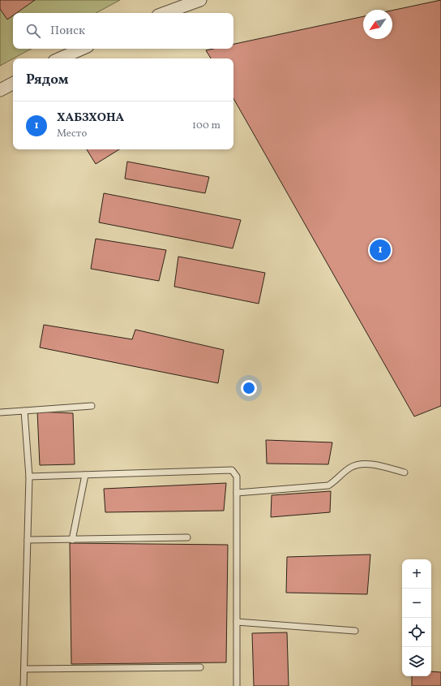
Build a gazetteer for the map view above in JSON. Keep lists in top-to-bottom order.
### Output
{
  "north": "bottom left",
  "page": {
    "search": "Поиск",
    "heading": "Рядом",
    "list": [
      {
        "mark": "1",
        "name": "ХАБЗХОНА",
        "note": "Место",
        "value": "100 m"
      }
    ],
    "pins": "1",
    "map_buttons": ["+", "−"]
  }
}
